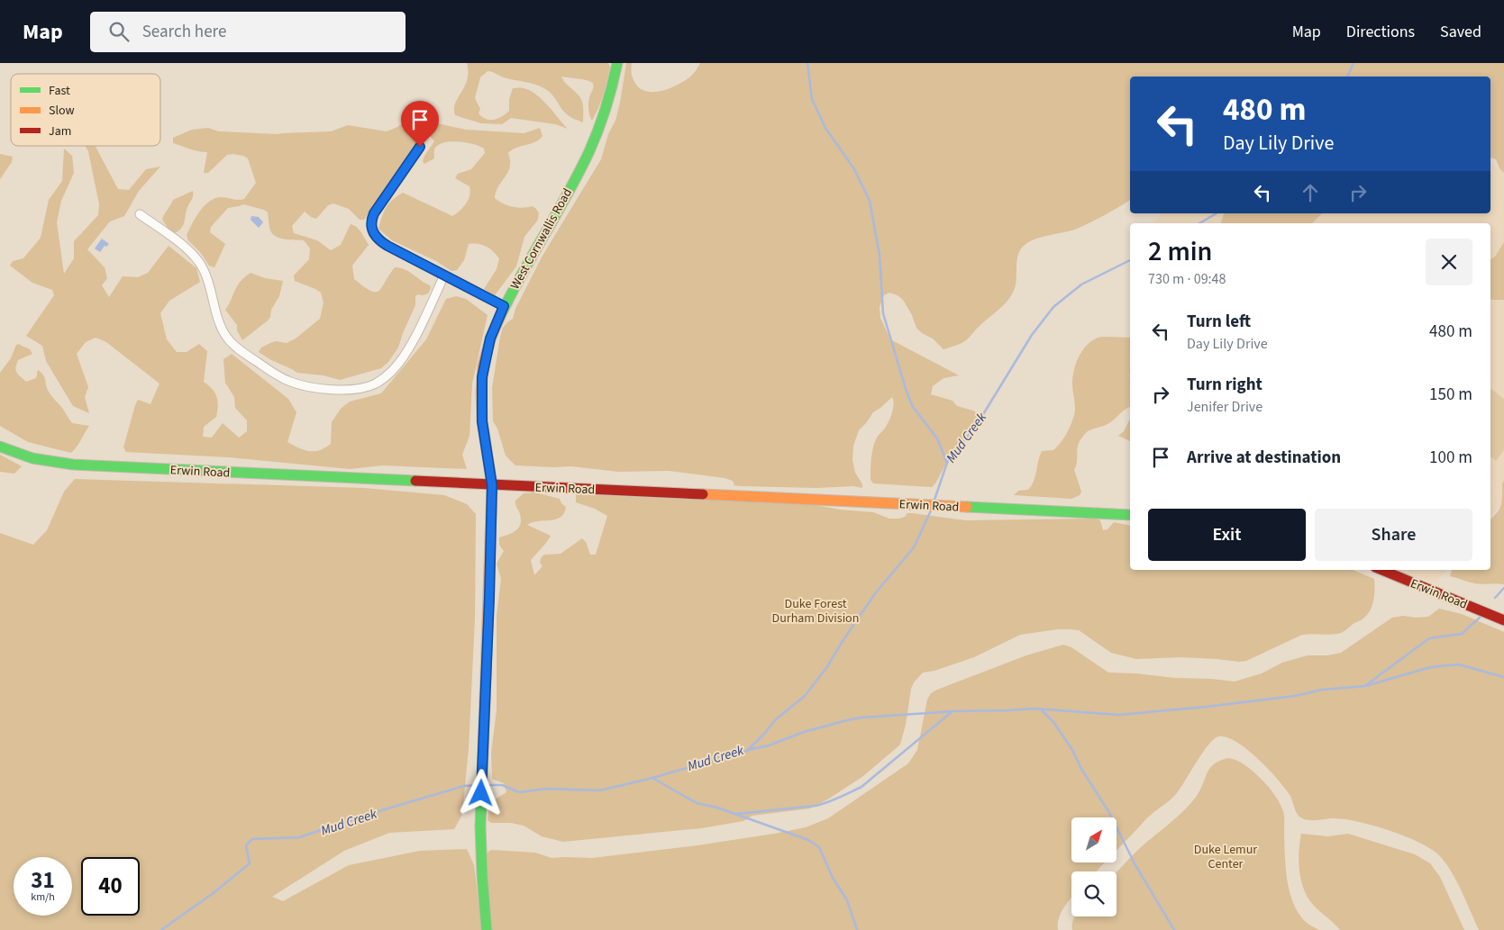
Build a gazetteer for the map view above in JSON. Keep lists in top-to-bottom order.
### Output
{
  "streets": {
    "main road": ["West Cornwallis Road", "Erwin Road"]
  },
  "crossings": [
    ["West Cornwallis Road", "Erwin Road"]
  ],
  "water": ["Mud Creek"],
  "parks": ["Duke Forest Durham Division", "Duke Lemur Center"],
  "legend": ["Fast", "Slow", "Jam"],
  "north": "top right",
  "page": {
    "header": "Map",
    "search": "Search here",
    "nav": ["Map", "Directions", "Saved"],
    "turn": ["480 m", "Day Lily Drive"],
    "heading": ["2 min", "730 m · 09:48"],
    "list": [
      {
        "name": "Turn left",
        "note": "Day Lily Drive",
        "value": "480 m"
      },
      {
        "name": "Turn right",
        "note": "Jenifer Drive",
        "value": "150 m"
      },
      {
        "name": "Arrive at destination",
        "value": "100 m"
      }
    ],
    "buttons": ["Exit", "Share"],
    "speed": "31 km/h",
    "limit": "40"
  }
}
